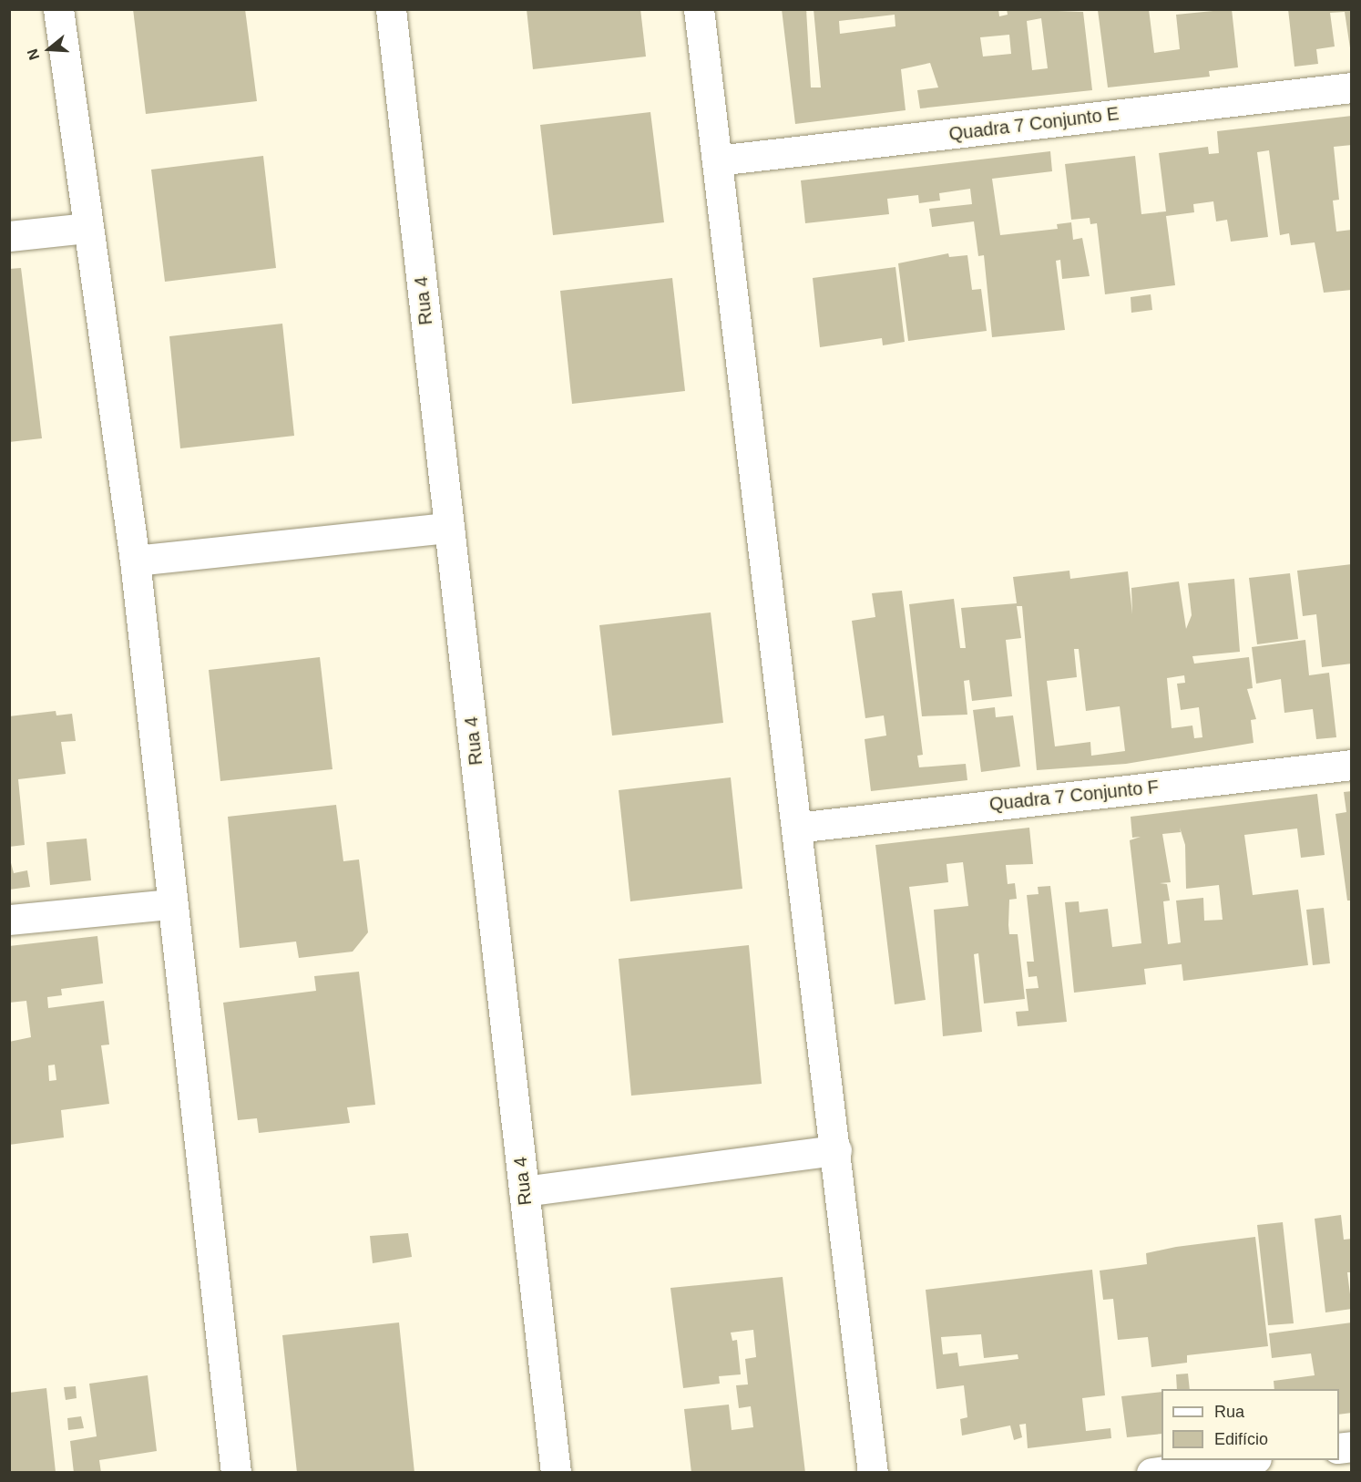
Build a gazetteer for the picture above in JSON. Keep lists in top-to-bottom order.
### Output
{
  "streets": {
    "street": ["Quadra 7 Conjunto E", "Rua 4", "Quadra 7 Conjunto F"]
  },
  "legend": ["Rua", "Edifício"],
  "north": "left"
}
